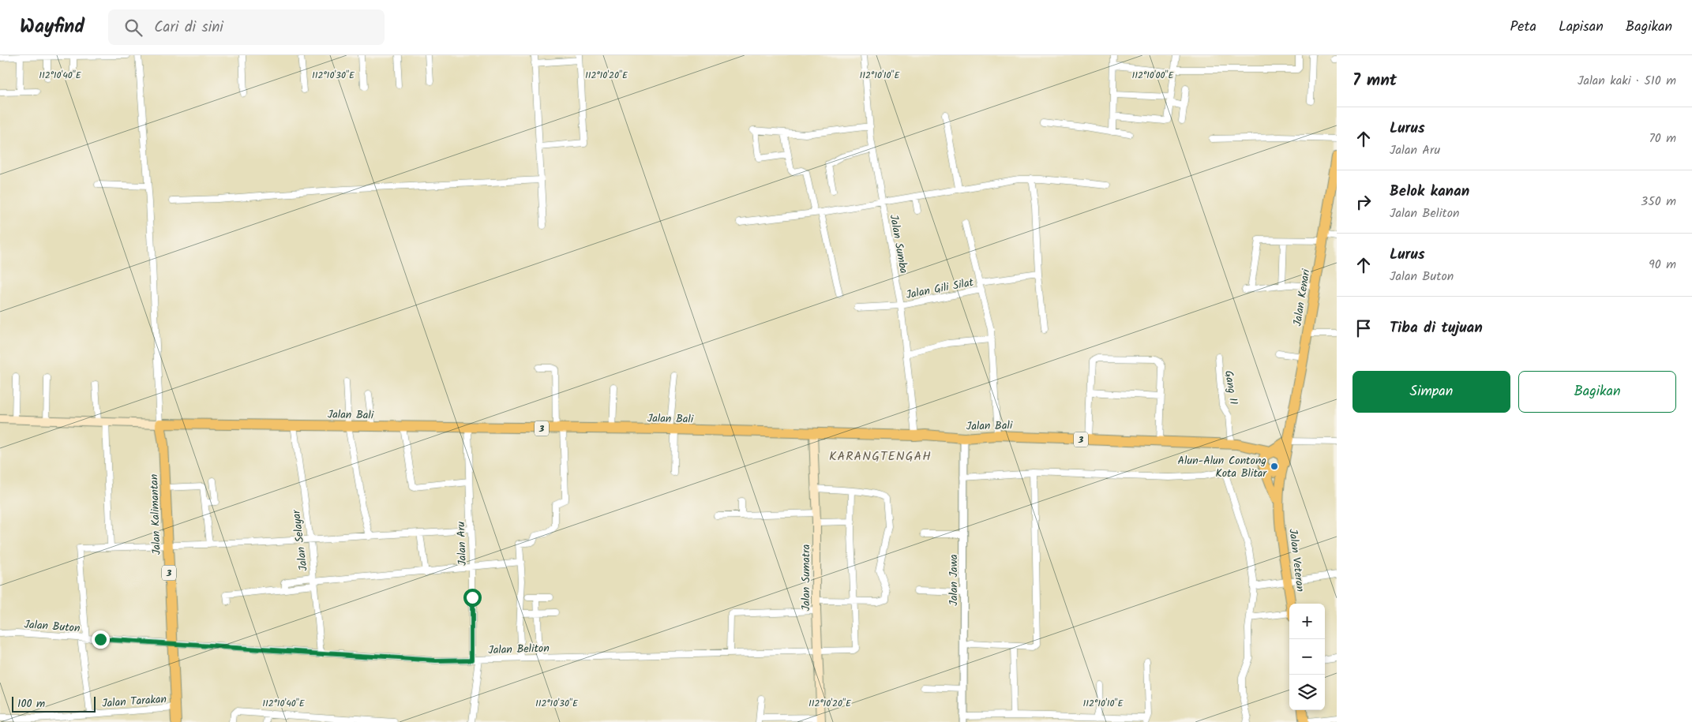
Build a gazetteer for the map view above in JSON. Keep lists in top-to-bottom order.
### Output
{
  "streets": {
    "highway": [
      "Jalan Kenari",
      "Jalan Bali",
      "3",
      "Jalan Kalimantan"
    ],
    "main road": ["Jalan Veteran", "Jalan Sumatra"],
    "street": [
      "Jalan Sumba",
      "Jalan Gili Silat",
      "Gang II",
      "Jalan Selayar",
      "Jalan Aru",
      "Jalan Jawa",
      "Jalan Buton",
      "Jalan Beliton",
      "Jalan Tarakan"
    ]
  },
  "crossings": [
    ["Jalan Sumba", "Jalan Gili Silat"],
    ["Jalan Sumba", "Jalan Bali"],
    ["Jalan Kenari", "3"],
    ["Jalan Kenari", "Jalan Veteran"],
    ["Gang II", "Jalan Bali"],
    ["Gang II", "3"],
    ["Jalan Bali", "3"],
    ["Jalan Bali", "Jalan Kalimantan"],
    ["Jalan Bali", "Jalan Selayar"],
    ["Jalan Bali", "Jalan Aru"],
    ["Jalan Bali", "Jalan Sumatra"],
    ["Jalan Bali", "Jalan Jawa"],
    ["3", "Jalan Veteran"],
    ["Jalan Kalimantan", "Jalan Buton"],
    ["Jalan Kalimantan", "Jalan Beliton"],
    ["Jalan Kalimantan", "Jalan Tarakan"],
    ["Jalan Selayar", "Jalan Beliton"],
    ["Jalan Aru", "Jalan Beliton"],
    ["Jalan Sumatra", "Jalan Beliton"],
    ["Jalan Buton", "Jalan Beliton"]
  ],
  "districts": ["KARANGTENGAH"],
  "places": ["Alun-Alun Contong Kota Blitar"],
  "scale_bar": "100 m",
  "page": {
    "header": "Wayfind",
    "search": "Cari di sini",
    "nav": ["Peta", "Lapisan", "Bagikan"],
    "heading": ["7 mnt", "Jalan kaki · 510 m"],
    "list": [
      ["Lurus", "Jalan Aru", "70 m"],
      ["Belok kanan", "Jalan Beliton", "350 m"],
      ["Lurus", "Jalan Buton", "90 m"],
      "Tiba di tujuan"
    ],
    "buttons": ["Simpan", "Bagikan"],
    "map_buttons": ["+", "−"],
    "scale": "100 m"
  },
  "coordinates": [
    "112°10'40\"E",
    "112°10'30\"E",
    "112°10'20\"E",
    "112°10'10\"E",
    "112°10'00\"E"
  ]
}
